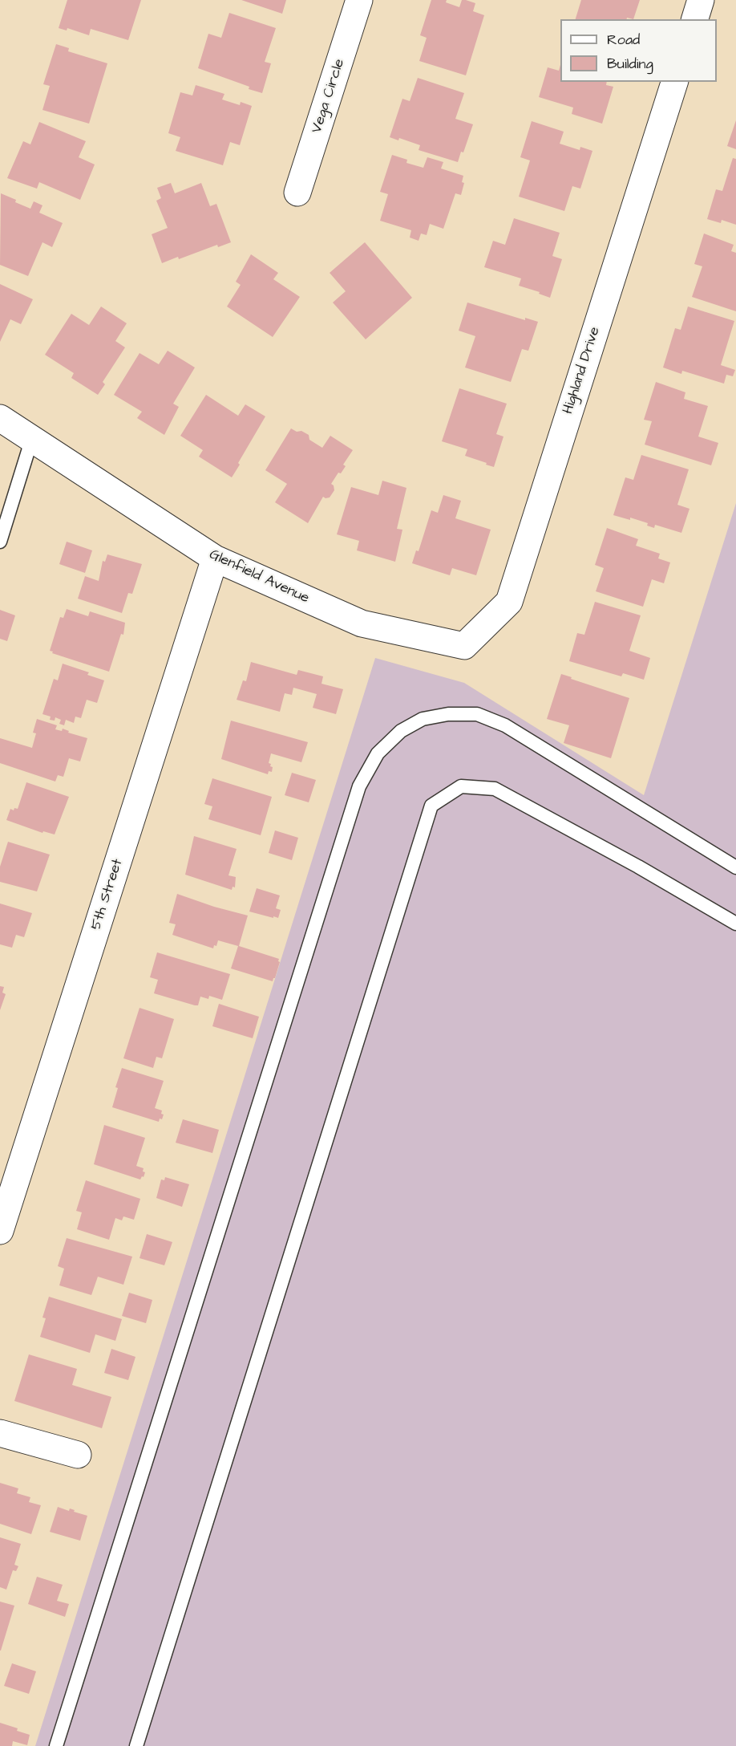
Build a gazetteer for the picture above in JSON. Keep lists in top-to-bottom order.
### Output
{
  "streets": {
    "street": [
      "Vega Circle",
      "Highland Drive",
      "Glenfield Avenue",
      "5th Street"
    ]
  },
  "crossings": [
    ["Highland Drive", "Glenfield Avenue"],
    ["Glenfield Avenue", "5th Street"]
  ],
  "legend": ["Road", "Building"]
}
